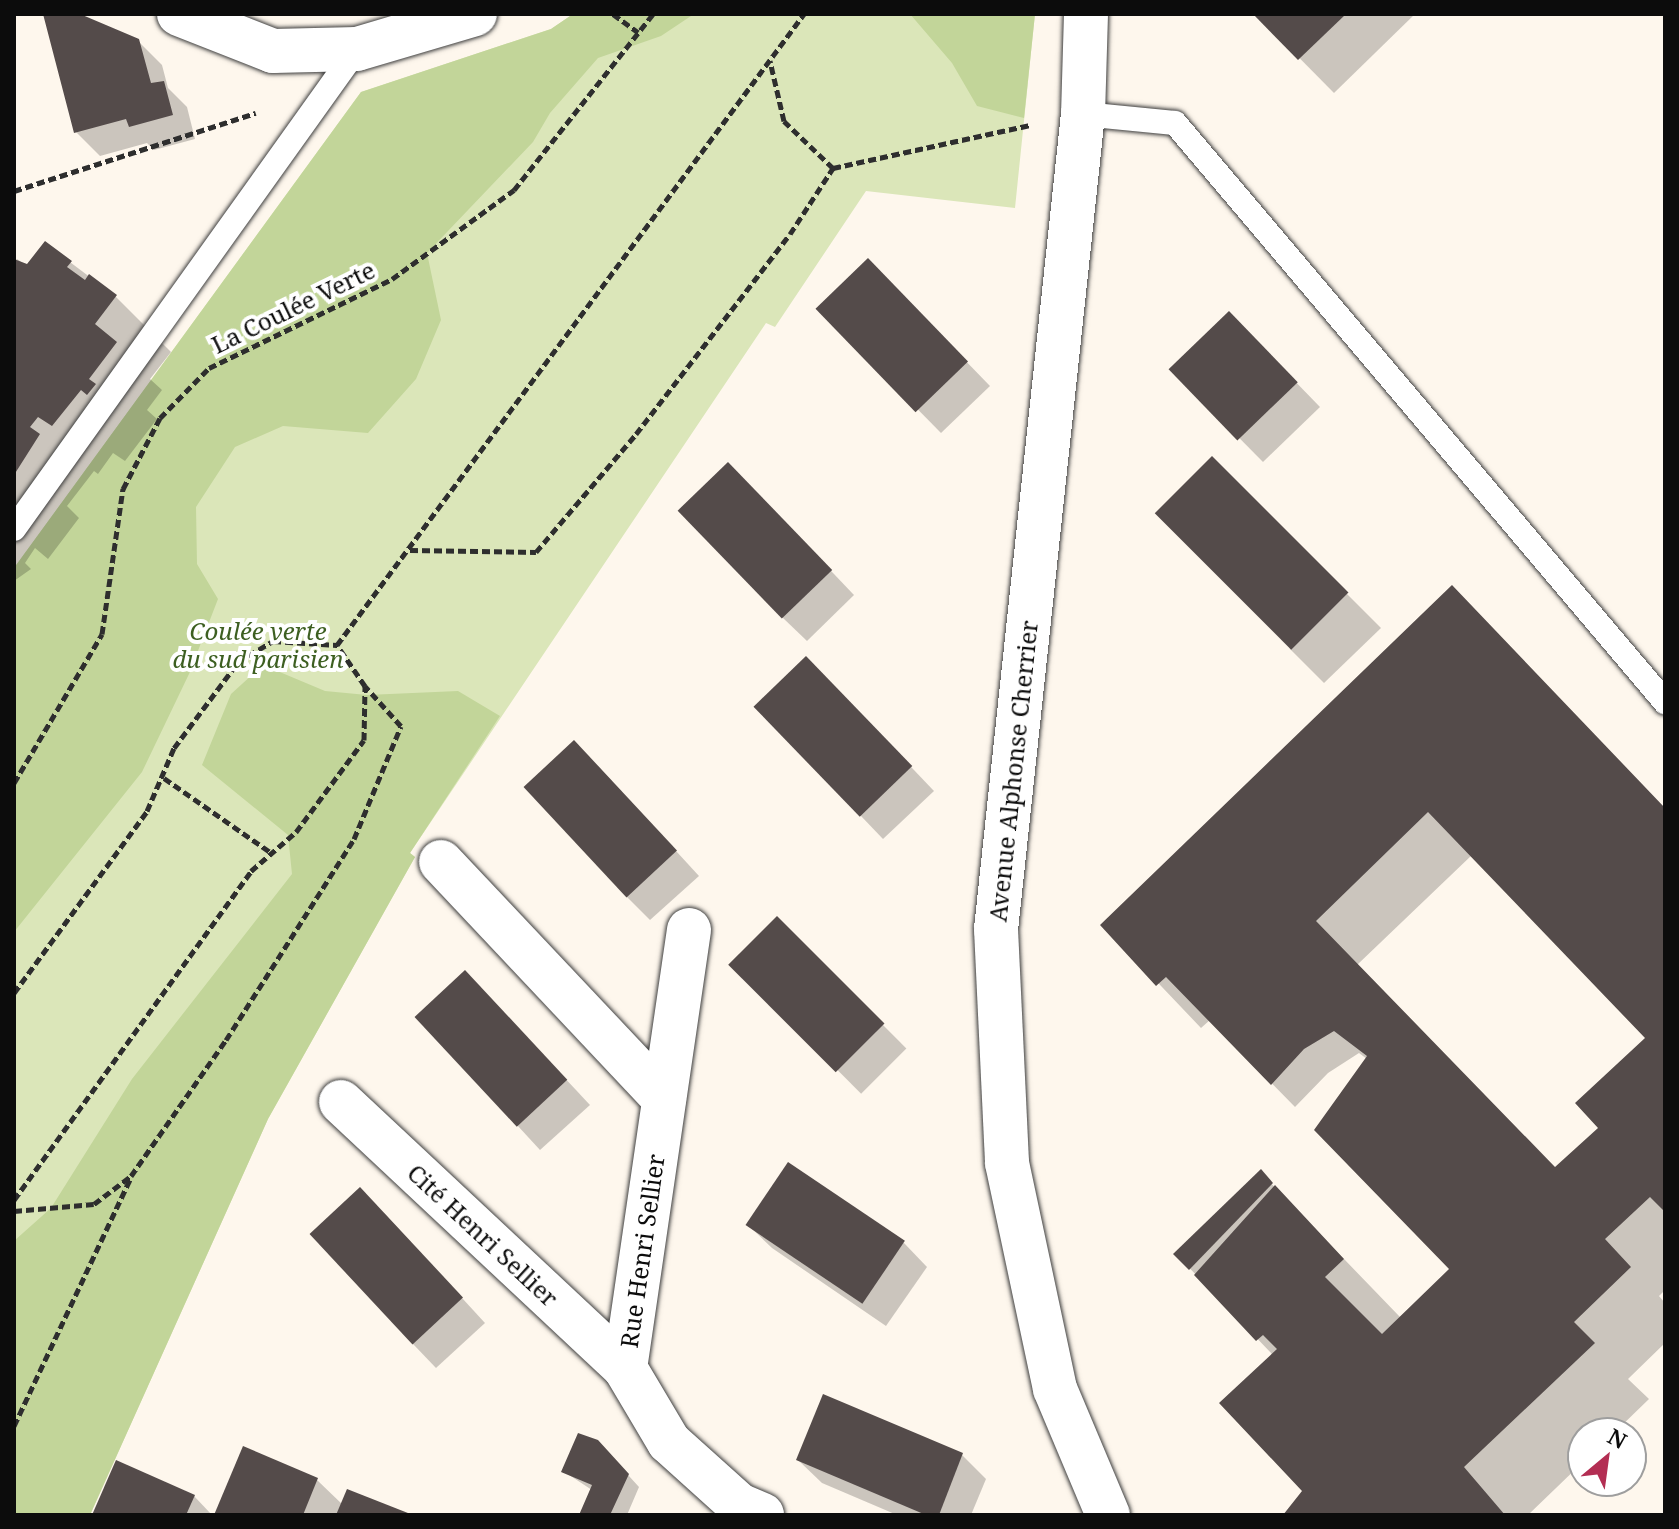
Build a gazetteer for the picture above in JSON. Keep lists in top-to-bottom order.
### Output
{
  "streets": {
    "street": ["Avenue Alphonse Cherrier", "Cité Henri Sellier", "Rue Henri Sellier"],
    "path": ["La Coulée Verte"]
  },
  "crossings": [
    ["Cité Henri Sellier", "Rue Henri Sellier"]
  ],
  "parks": ["Coulée verte du sud parisien"],
  "north": "top right"
}
